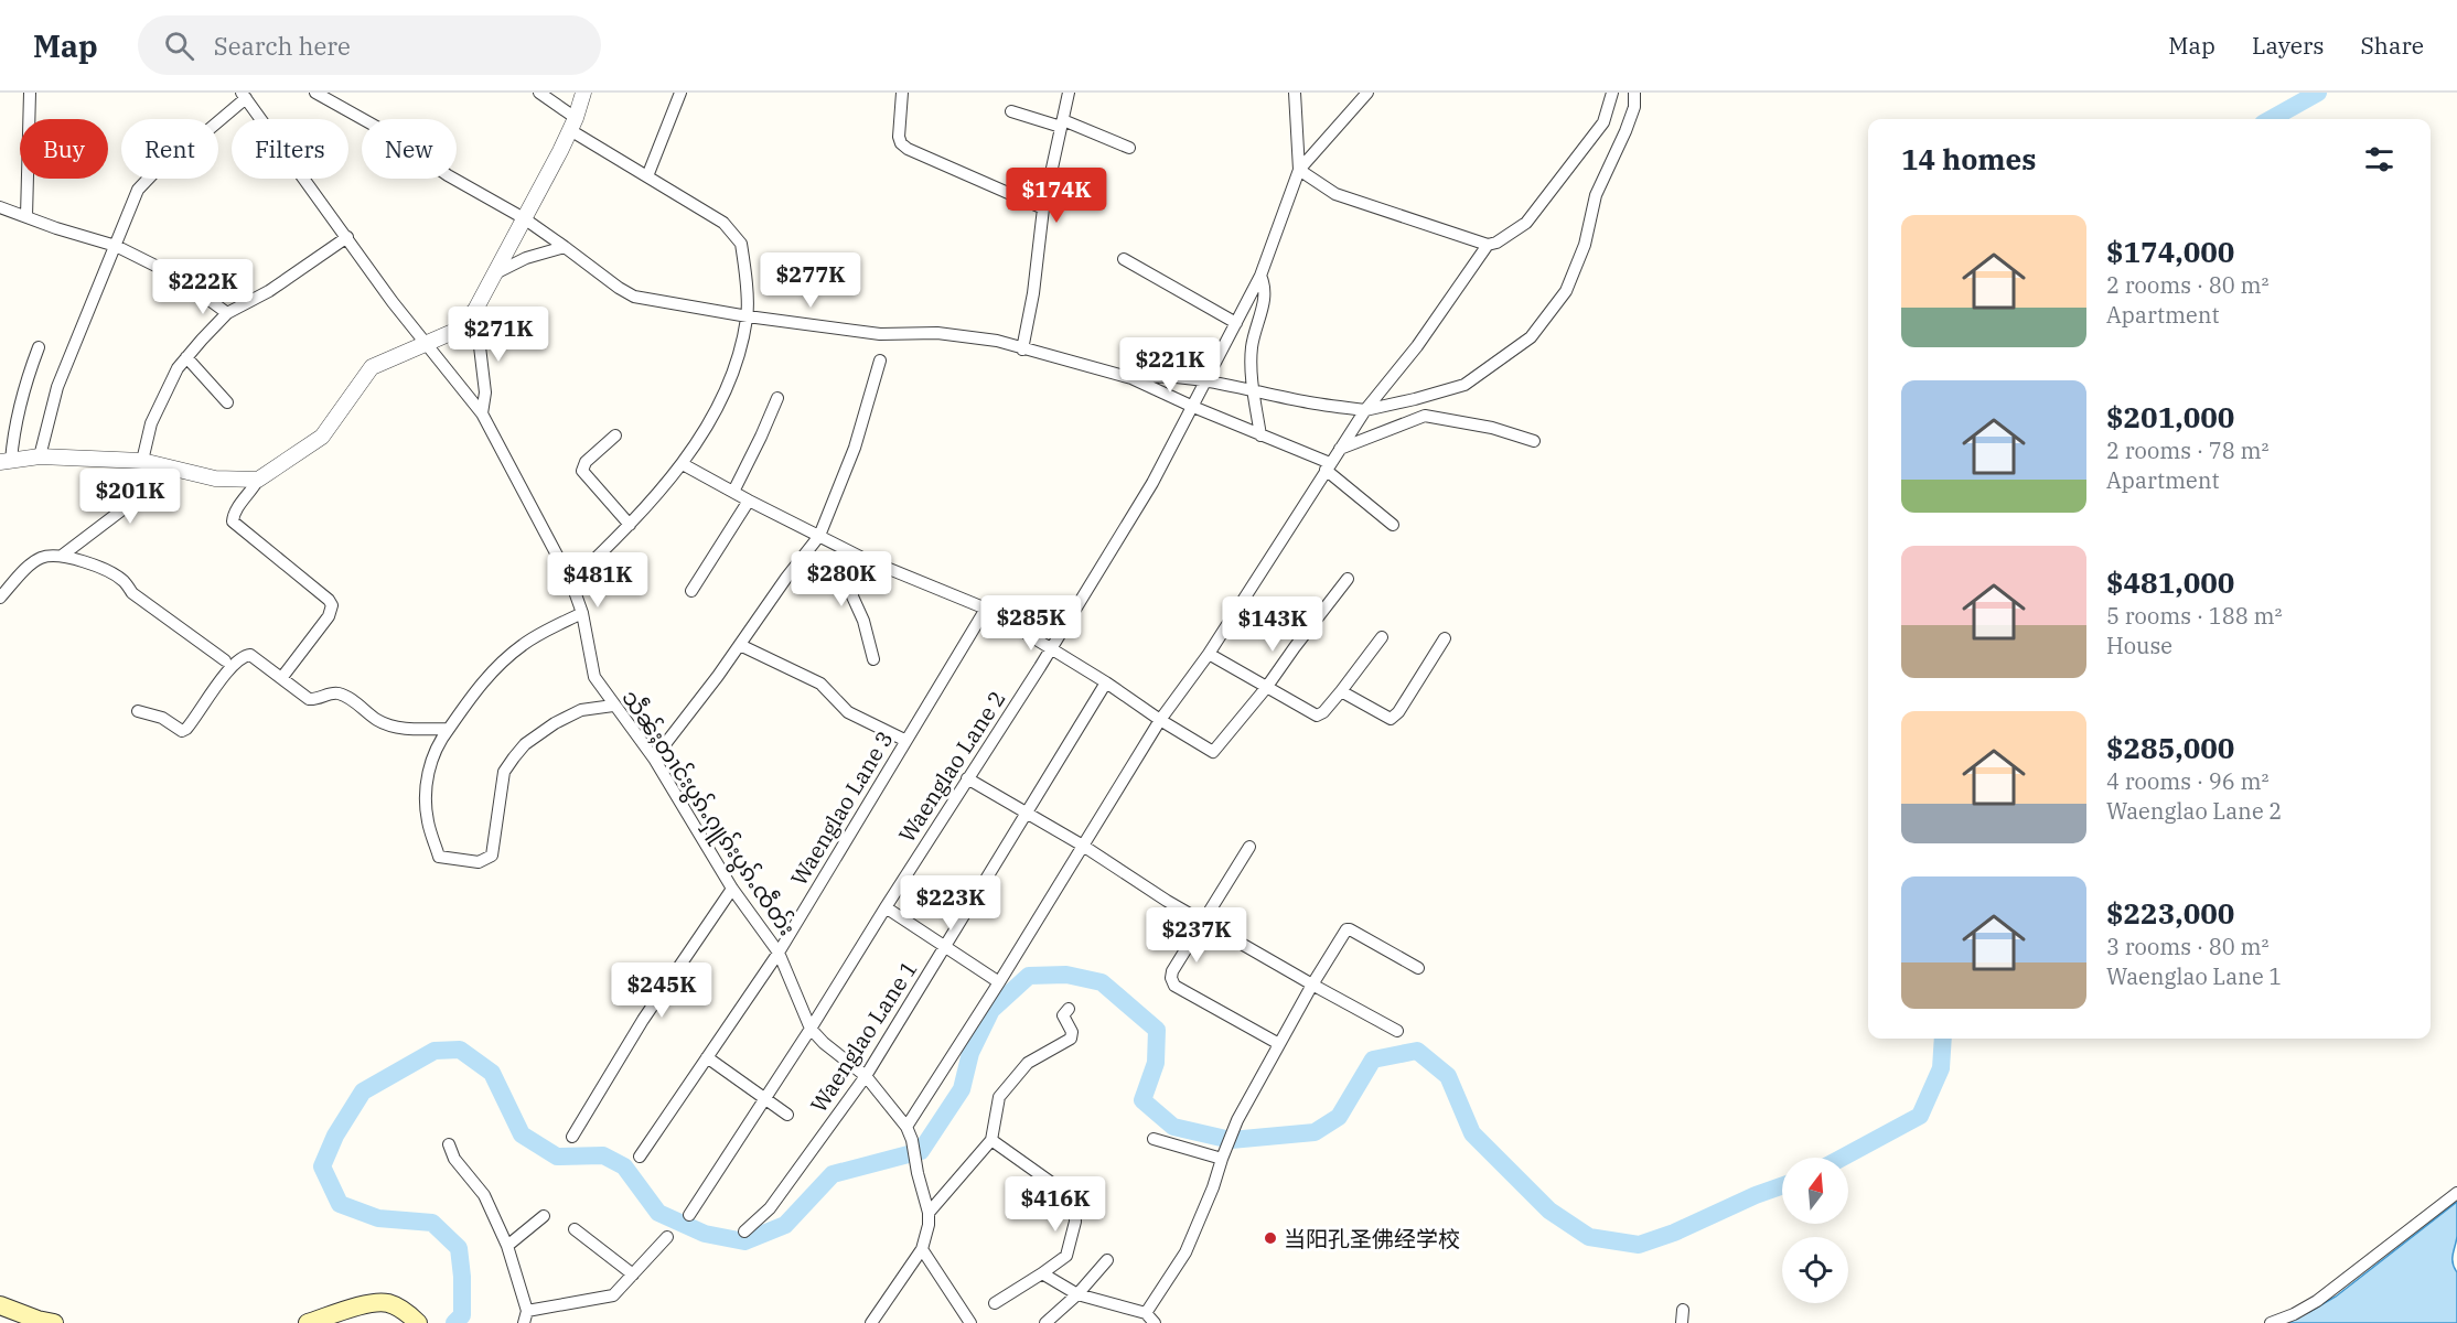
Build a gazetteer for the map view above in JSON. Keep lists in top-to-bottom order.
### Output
{
  "streets": {
    "street": [
      "Waenglao Lane 2",
      "Waenglao Lane 3",
      "သဵၼ်ႈတၢင်းပွၵ်ႉႁူၵ်းပွၵ်ႉၸဵတ်း",
      "Waenglao Lane 1"
    ]
  },
  "crossings": [
    ["Waenglao Lane 2", "သဵၼ်ႈတၢင်းပွၵ်ႉႁူၵ်းပွၵ်ႉၸဵတ်း"],
    ["Waenglao Lane 3", "သဵၼ်ႈတၢင်းပွၵ်ႉႁူၵ်းပွၵ်ႉၸဵတ်း"],
    ["သဵၼ်ႈတၢင်းပွၵ်ႉႁူၵ်းပွၵ်ႉၸဵတ်း", "Waenglao Lane 1"]
  ],
  "places": ["当阳孔圣佛经学校"],
  "north": "top",
  "page": {
    "header": "Map",
    "search": "Search here",
    "nav": ["Map", "Layers", "Share"],
    "chip": [
      "Buy",
      "Rent",
      "Filters",
      "New"
    ],
    "heading": "14 homes",
    "price": [
      "$174K",
      "$277K",
      "$222K",
      "$271K",
      "$221K",
      "$201K",
      "$280K",
      "$481K",
      "$285K",
      "$143K",
      "$223K",
      "$237K",
      "$245K",
      "$416K"
    ],
    "list": [
      {
        "name": "$174,000",
        "note": "2 rooms · 80 m² · Apartment"
      },
      {
        "name": "$201,000",
        "note": "2 rooms · 78 m² · Apartment"
      },
      {
        "name": "$481,000",
        "note": "5 rooms · 188 m² · House"
      },
      {
        "name": "$285,000",
        "note": "4 rooms · 96 m² · Waenglao Lane 2"
      },
      {
        "name": "$223,000",
        "note": "3 rooms · 80 m² · Waenglao Lane 1"
      }
    ]
  }
}
